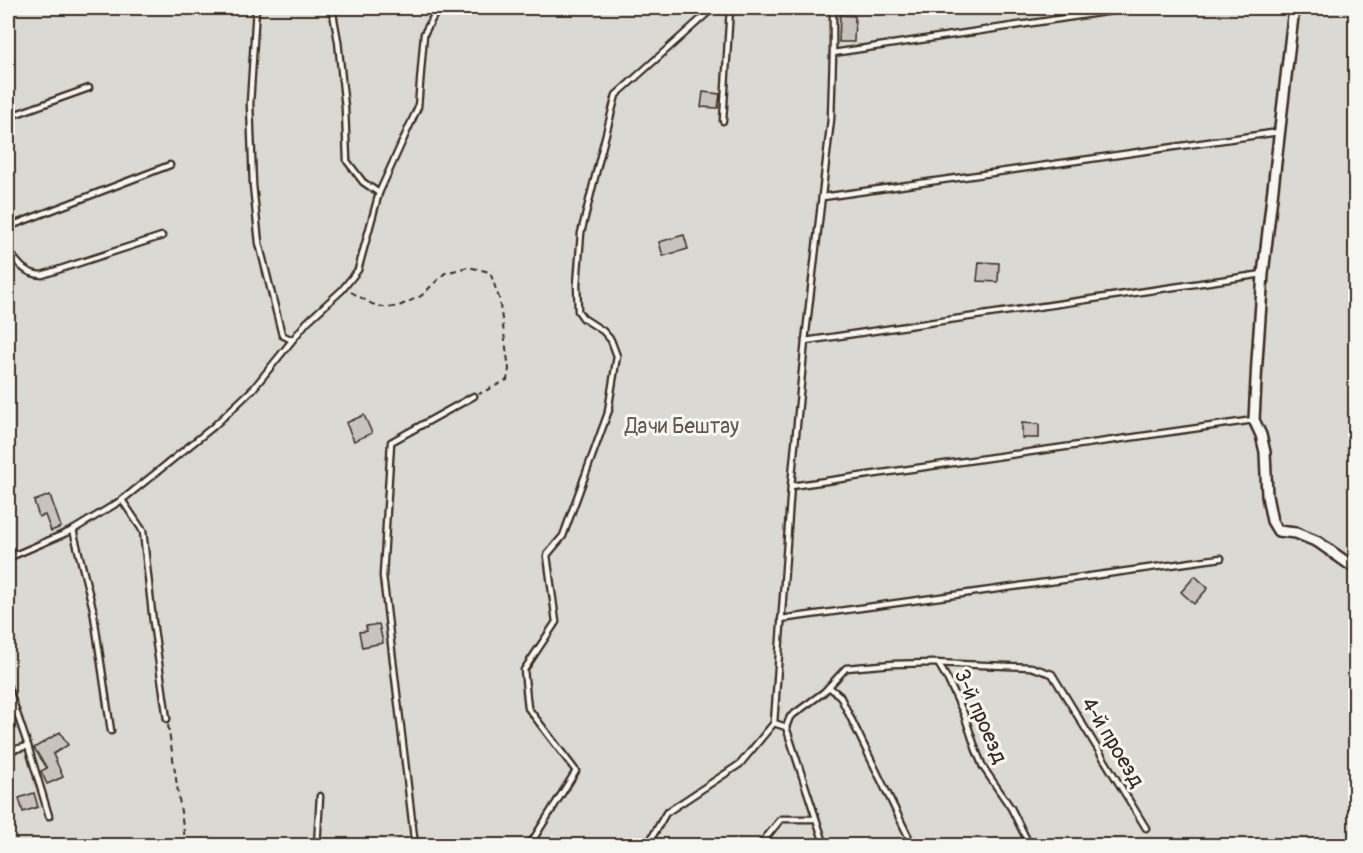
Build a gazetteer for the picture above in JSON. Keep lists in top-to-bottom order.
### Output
{
  "streets": {
    "lane": ["3-й проезд", "4-й проезд"]
  },
  "crossings": [
    ["3-й проезд", "4-й проезд"]
  ],
  "parks": ["Дачи Бештау"]
}
